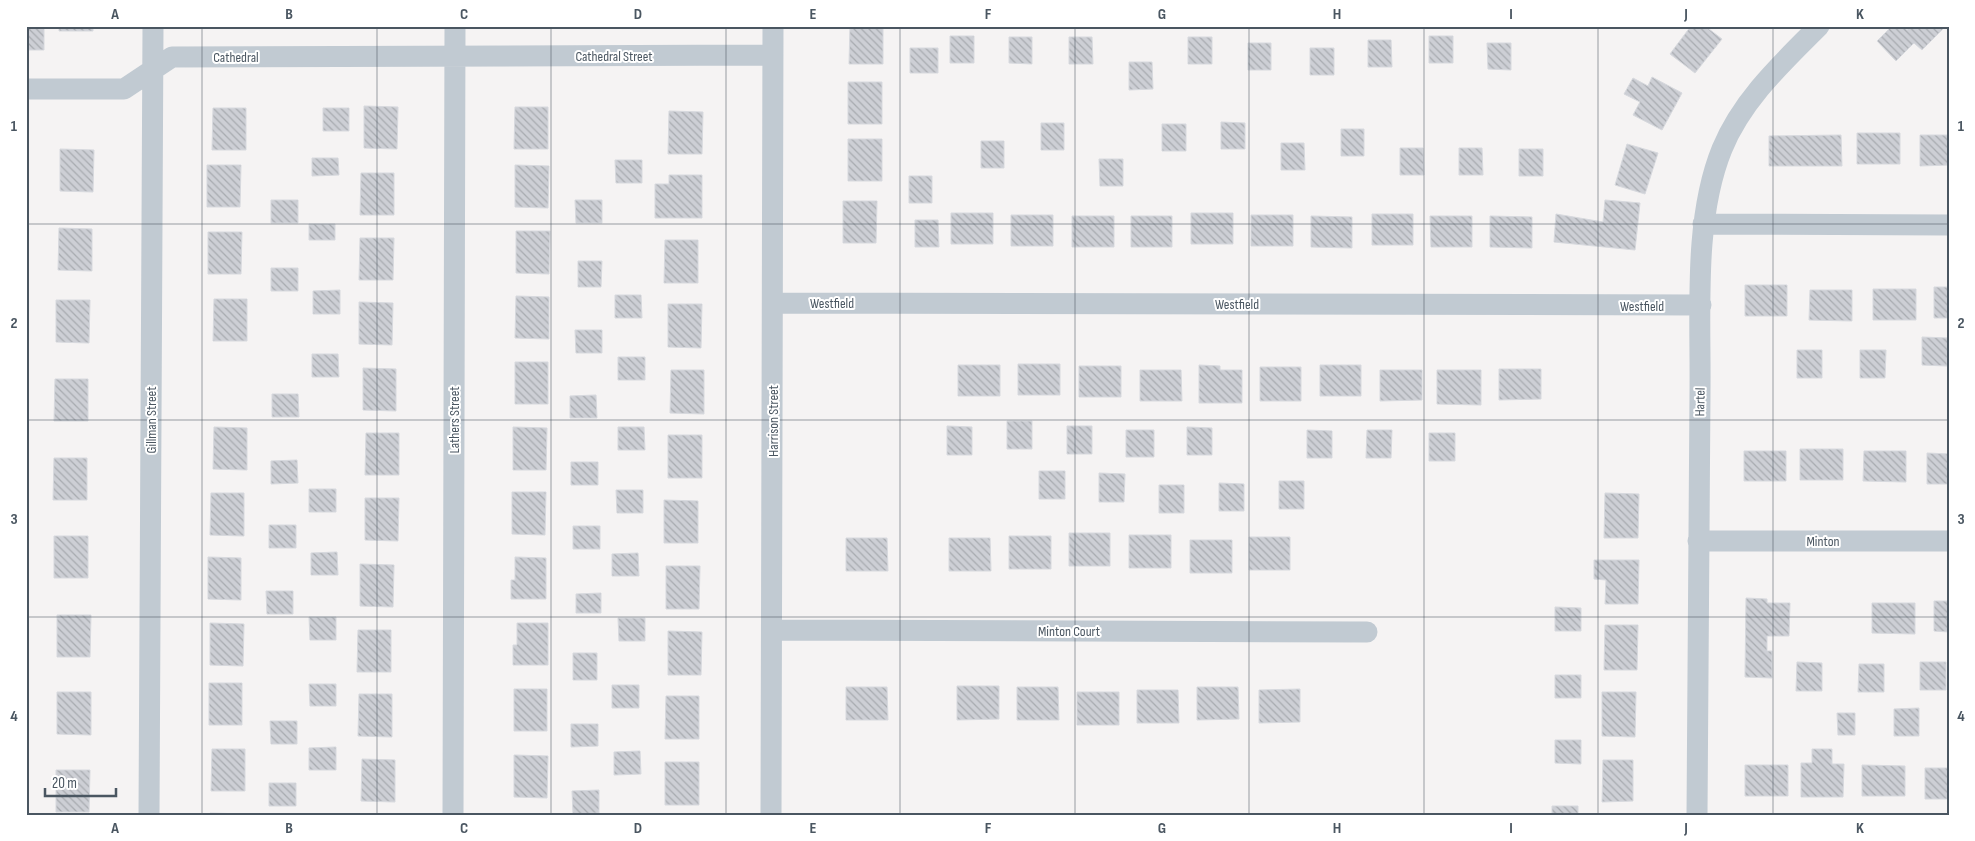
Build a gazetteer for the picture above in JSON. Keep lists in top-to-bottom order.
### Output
{
  "streets": {
    "street": [
      "Cathedral Street",
      "Cathedral",
      "Westfield",
      "Hartel",
      "Gillman Street",
      "Lathers Street",
      "Harrison Street",
      "Minton",
      "Minton Court"
    ]
  },
  "crossings": [
    ["Cathedral Street", "Cathedral"],
    ["Cathedral Street", "Lathers Street"],
    ["Cathedral Street", "Harrison Street"],
    ["Cathedral", "Gillman Street"],
    ["Cathedral", "Lathers Street"],
    ["Westfield", "Hartel"],
    ["Westfield", "Harrison Street"],
    ["Hartel", "Minton"],
    ["Harrison Street", "Minton Court"]
  ],
  "scale_bar": "20 m",
  "grid": {
    "columns": [
      "A",
      "B",
      "C",
      "D",
      "E",
      "F",
      "G",
      "H",
      "I",
      "J",
      "K"
    ],
    "rows": [
      "1",
      "2",
      "3",
      "4"
    ]
  }
}
